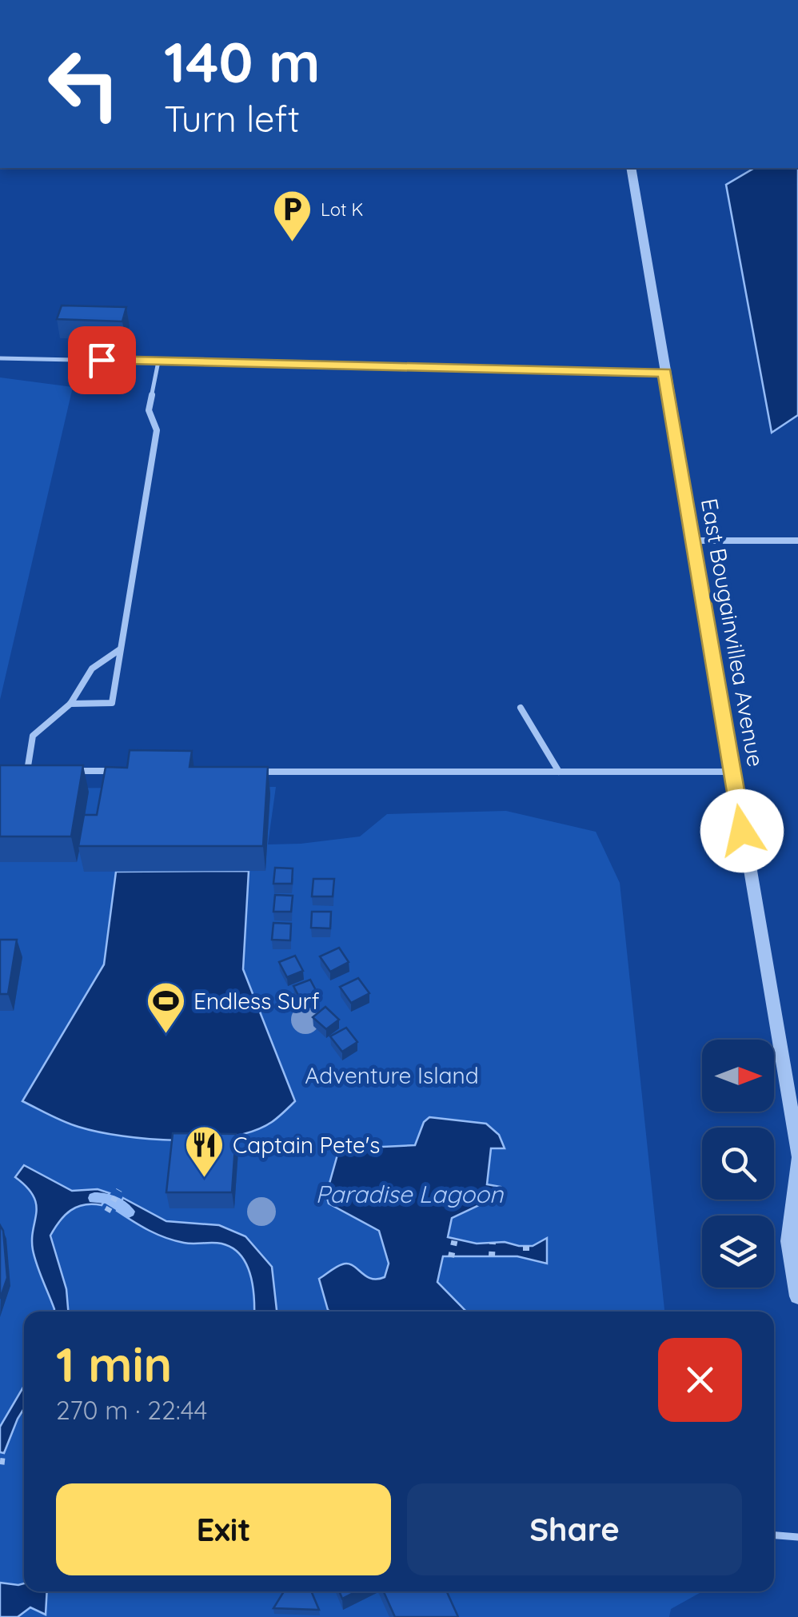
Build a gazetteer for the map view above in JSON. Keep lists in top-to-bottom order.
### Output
{
  "streets": {
    "street": ["East Bougainvillea Avenue"]
  },
  "water": ["Paradise Lagoon"],
  "parks": ["Adventure Island"],
  "places": {
    "parking": ["Lot K"],
    "sports": ["Endless Surf"],
    "restaurant": ["Captain Pete's"]
  },
  "north": "right",
  "page": {
    "turn": ["140 m", "Turn left"],
    "heading": ["1 min", "270 m · 22:44"],
    "buttons": ["Exit", "Share"]
  }
}
